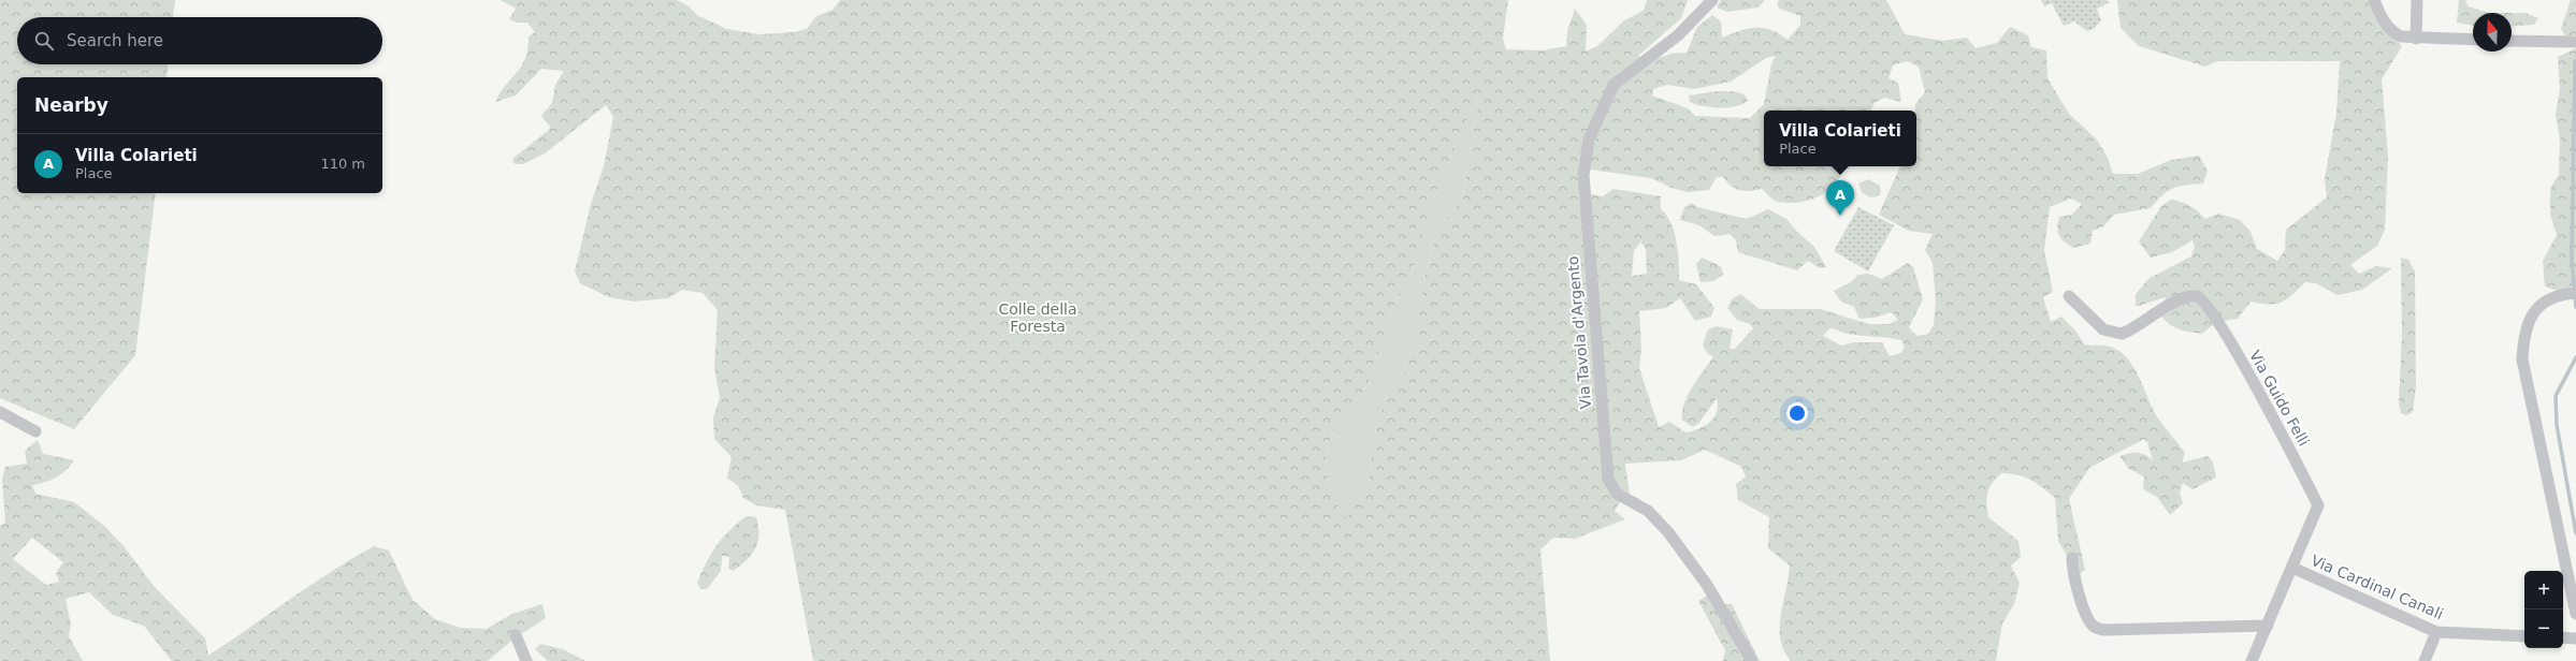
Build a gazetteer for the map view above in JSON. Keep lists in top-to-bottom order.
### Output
{
  "streets": {
    "street": ["Via Tavola d'Argento", "Via Guido Felli", "Via Cardinal Canali"]
  },
  "crossings": [
    ["Via Guido Felli", "Via Cardinal Canali"]
  ],
  "parks": ["Colle della Foresta"],
  "north": "top",
  "page": {
    "search": "Search here",
    "heading": "Nearby",
    "popup": ["Villa Colarieti", "Place"],
    "list": [
      {
        "mark": "A",
        "name": "Villa Colarieti",
        "note": "Place",
        "value": "110 m"
      }
    ],
    "pins": "A",
    "map_buttons": ["+", "−"]
  }
}
